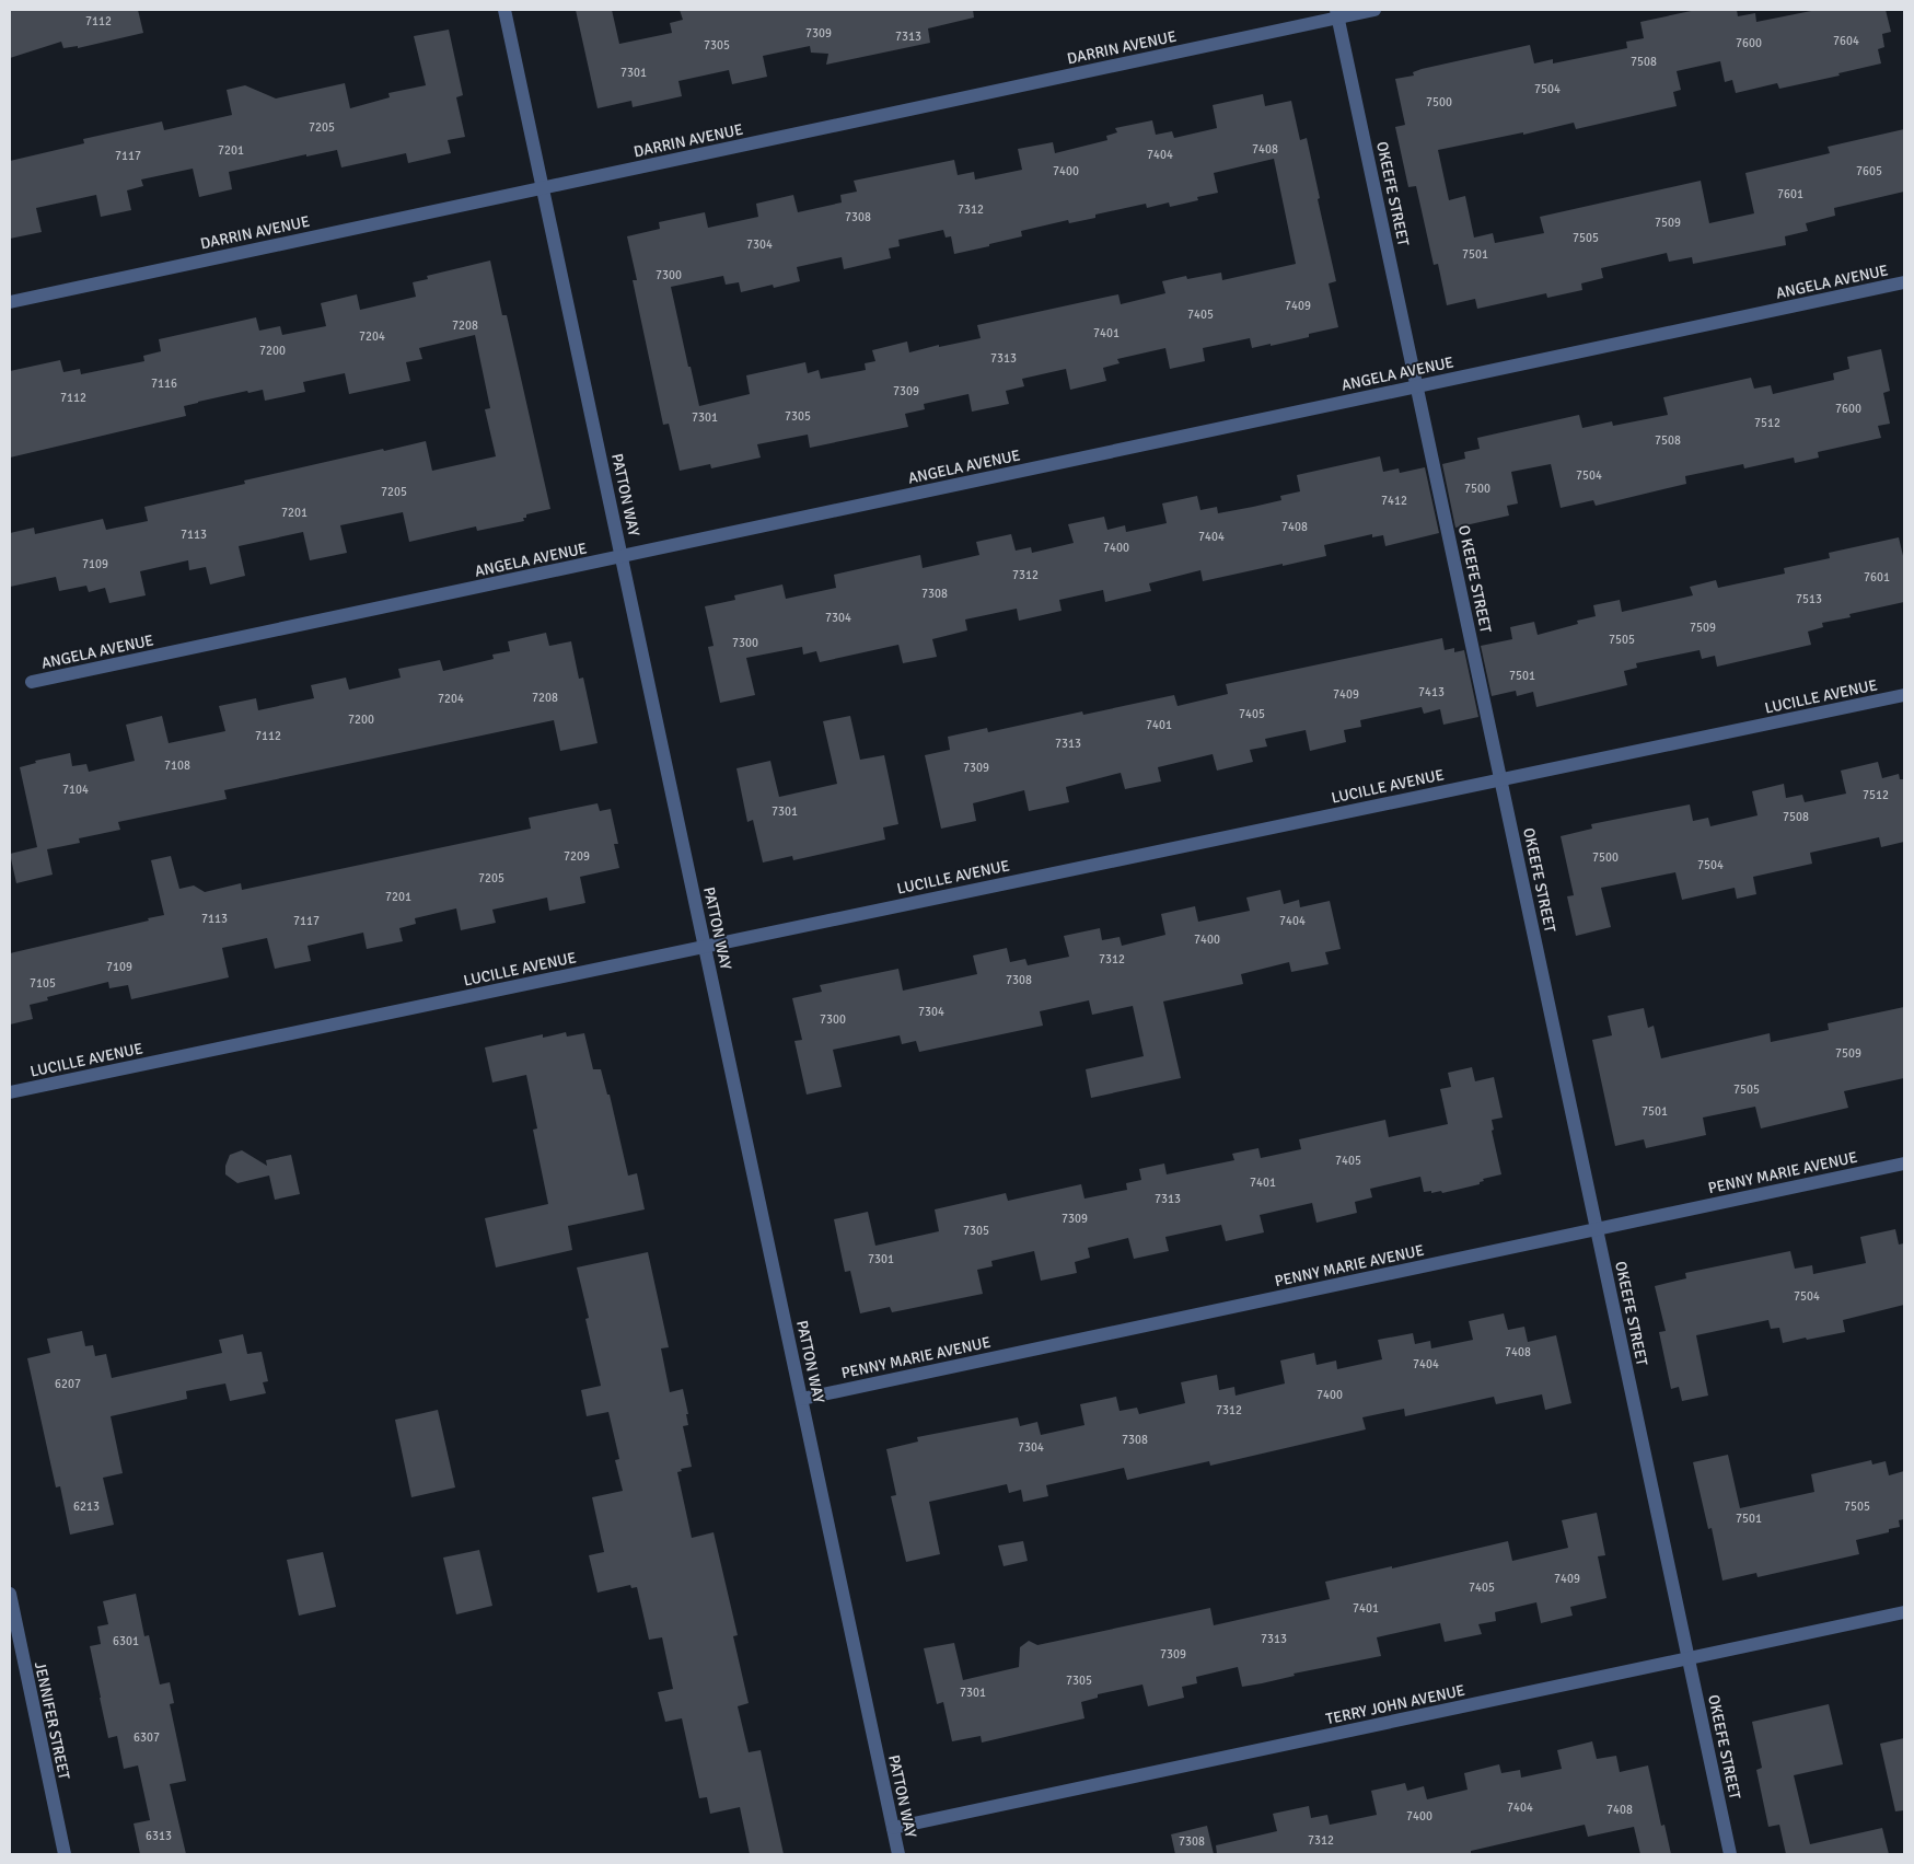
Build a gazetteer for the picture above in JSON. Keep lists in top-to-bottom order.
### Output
{
  "streets": {
    "street": [
      "DARRIN AVENUE",
      "OKEEFE STREET",
      "ANGELA AVENUE",
      "PATTON WAY",
      "O KEEFE STREET",
      "LUCILLE AVENUE",
      "PENNY MARIE AVENUE",
      "TERRY JOHN AVENUE",
      "JENNIFER STREET"
    ]
  },
  "crossings": [
    ["DARRIN AVENUE", "OKEEFE STREET"],
    ["DARRIN AVENUE", "PATTON WAY"],
    ["OKEEFE STREET", "ANGELA AVENUE"],
    ["OKEEFE STREET", "O KEEFE STREET"],
    ["OKEEFE STREET", "LUCILLE AVENUE"],
    ["OKEEFE STREET", "PENNY MARIE AVENUE"],
    ["OKEEFE STREET", "TERRY JOHN AVENUE"],
    ["ANGELA AVENUE", "PATTON WAY"],
    ["ANGELA AVENUE", "O KEEFE STREET"],
    ["PATTON WAY", "LUCILLE AVENUE"],
    ["PATTON WAY", "PENNY MARIE AVENUE"],
    ["PATTON WAY", "TERRY JOHN AVENUE"],
    ["O KEEFE STREET", "LUCILLE AVENUE"]
  ],
  "house_numbers": [
    "7112",
    "7309",
    "7313",
    "7604",
    "7600",
    "7305",
    "7508",
    "7301",
    "7504",
    "7500",
    "7205",
    "7408",
    "7201",
    "7404",
    "7117",
    "7400",
    "7605",
    "7601",
    "7312",
    "7308",
    "7509",
    "7505",
    "7304",
    "7501",
    "7300",
    "7409",
    "7405",
    "7208",
    "7401",
    "7204",
    "7200",
    "7313",
    "7116",
    "7309",
    "7112",
    "7600",
    "7305",
    "7301",
    "7512",
    "7508",
    "7504",
    "7500",
    "7205",
    "7412",
    "7201",
    "7408",
    "7113",
    "7404",
    "7400",
    "7109",
    "7312",
    "7601",
    "7308",
    "7513",
    "7304",
    "7509",
    "7505",
    "7300",
    "7501",
    "7413",
    "7409",
    "7208",
    "7204",
    "7405",
    "7200",
    "7401",
    "7112",
    "7313",
    "7108",
    "7309",
    "7104",
    "7512",
    "7301",
    "7508",
    "7209",
    "7500",
    "7504",
    "7205",
    "7201",
    "7113",
    "7117",
    "7404",
    "7400",
    "7312",
    "7109",
    "7308",
    "7105",
    "7304",
    "7300",
    "7509",
    "7505",
    "7501",
    "7405",
    "7401",
    "7313",
    "7309",
    "7305",
    "7301",
    "7504",
    "7408",
    "7404",
    "6207",
    "7400",
    "7312",
    "7308",
    "7304",
    "6213",
    "7505",
    "7501",
    "7409",
    "7405",
    "7401",
    "7313",
    "6301",
    "7309",
    "7305",
    "7301",
    "6307",
    "7404",
    "7408",
    "7400",
    "6313",
    "7312",
    "7308"
  ]
}
